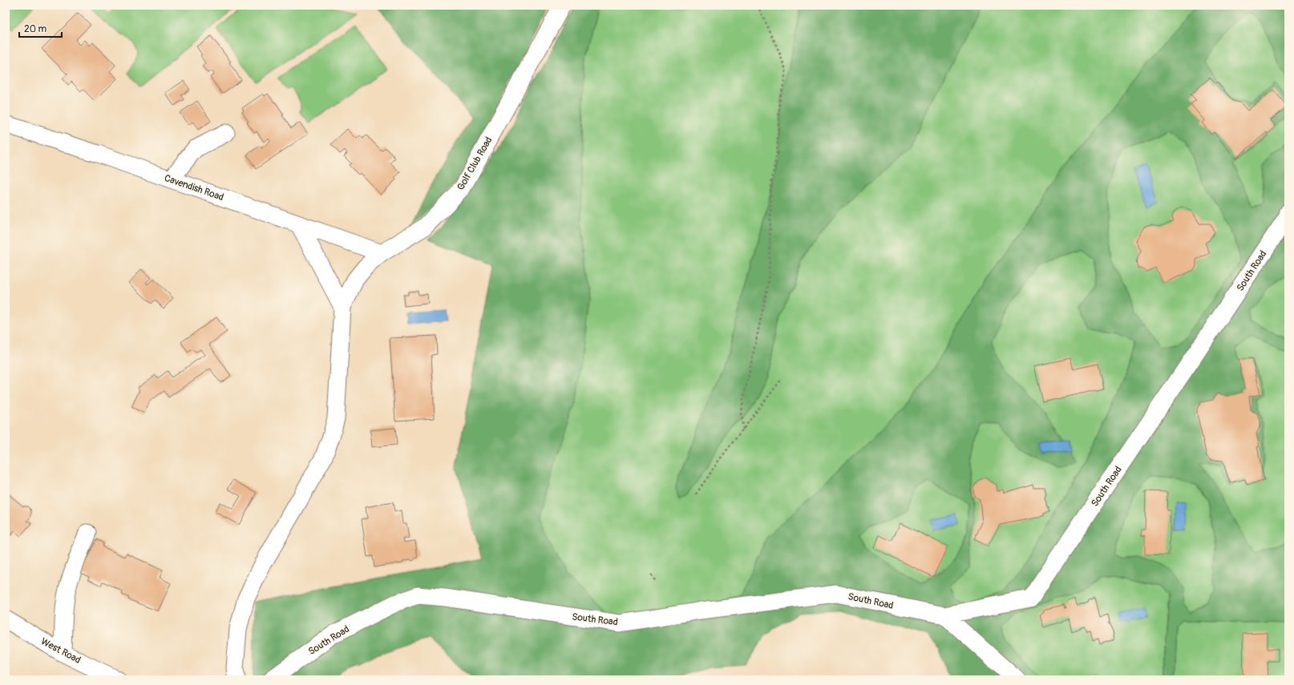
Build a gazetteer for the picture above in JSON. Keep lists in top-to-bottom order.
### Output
{
  "streets": {
    "street": [
      "Golf Club Road",
      "Cavendish Road",
      "South Road",
      "West Road"
    ]
  },
  "crossings": [
    ["Golf Club Road", "Cavendish Road"]
  ],
  "scale_bar": "20 m"
}
